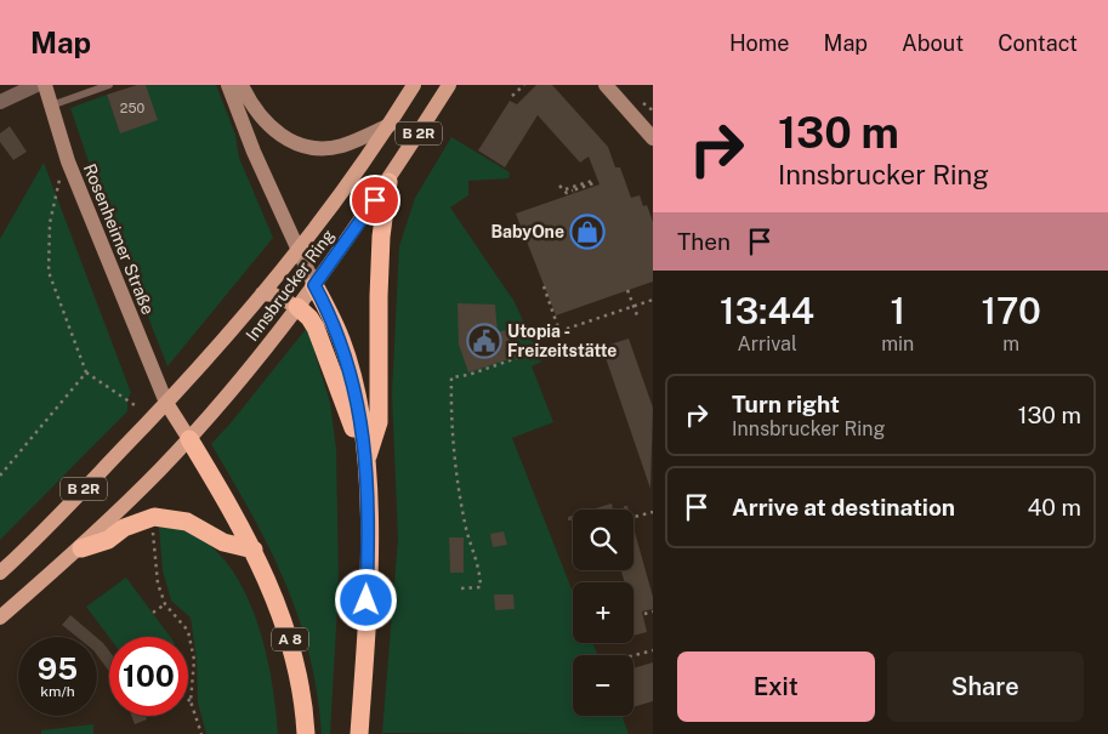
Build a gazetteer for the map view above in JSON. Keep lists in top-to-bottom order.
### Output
{
  "streets": {
    "highway": ["A 8"],
    "main road": ["B 2R", "Rosenheimer Straße", "Innsbrucker Ring"]
  },
  "crossings": [
    ["B 2R", "Rosenheimer Straße"],
    ["B 2R", "Innsbrucker Ring"],
    ["B 2R", "A 8"],
    ["Rosenheimer Straße", "Innsbrucker Ring"],
    ["Innsbrucker Ring", "A 8"]
  ],
  "places": {
    "shop": ["BabyOne"],
    "public building": ["Utopia - Freizeitstätte"]
  },
  "house_numbers": ["250"],
  "page": {
    "header": "Map",
    "nav": [
      "Home",
      "Map",
      "About",
      "Contact"
    ],
    "turn": ["130 m", "Innsbrucker Ring"],
    "then": "Then",
    "eta": [
      "13:44",
      "Arrival",
      "1",
      "min",
      "170",
      "m"
    ],
    "list": [
      {
        "name": "Turn right",
        "note": "Innsbrucker Ring",
        "value": "130 m"
      },
      {
        "name": "Arrive at destination",
        "value": "40 m"
      }
    ],
    "map_buttons": ["+", "−"],
    "speed": "95 km/h",
    "limit": "100",
    "buttons": ["Exit", "Share"]
  }
}
